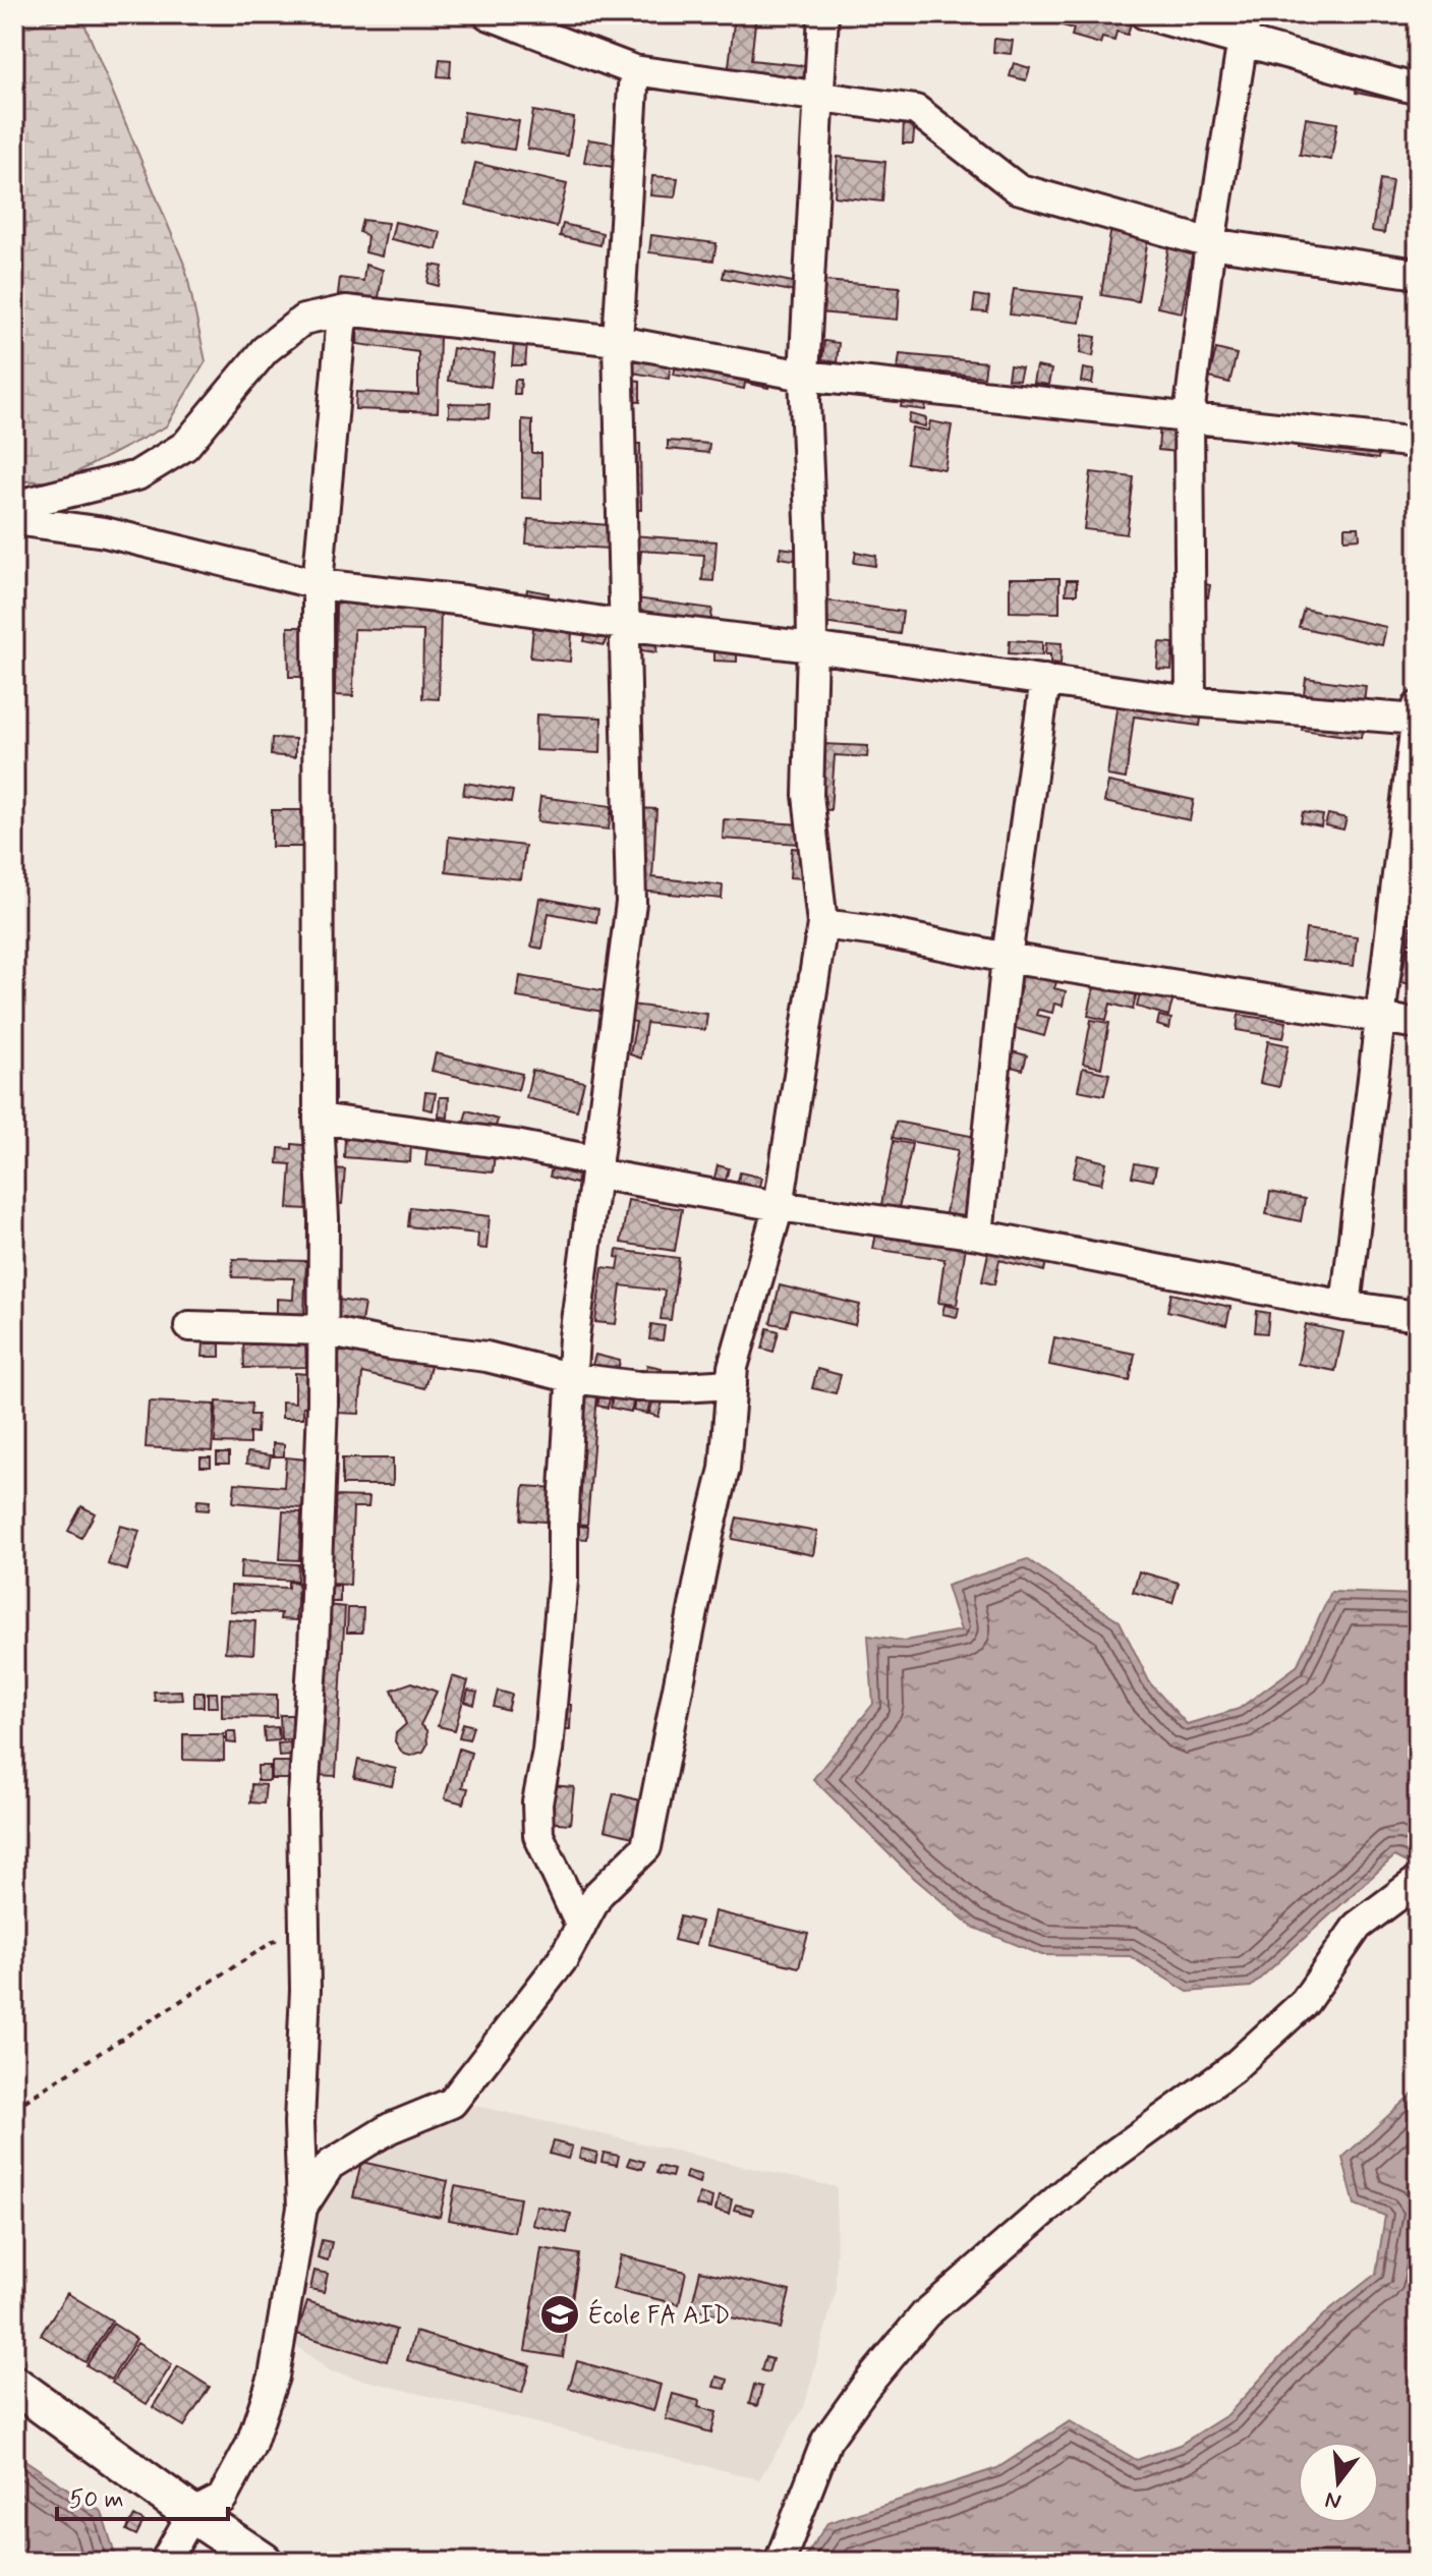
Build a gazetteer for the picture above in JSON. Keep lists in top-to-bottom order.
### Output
{
  "places": {
    "school or university": ["École FA AID"]
  },
  "scale_bar": "50 m",
  "north": "bottom"
}
